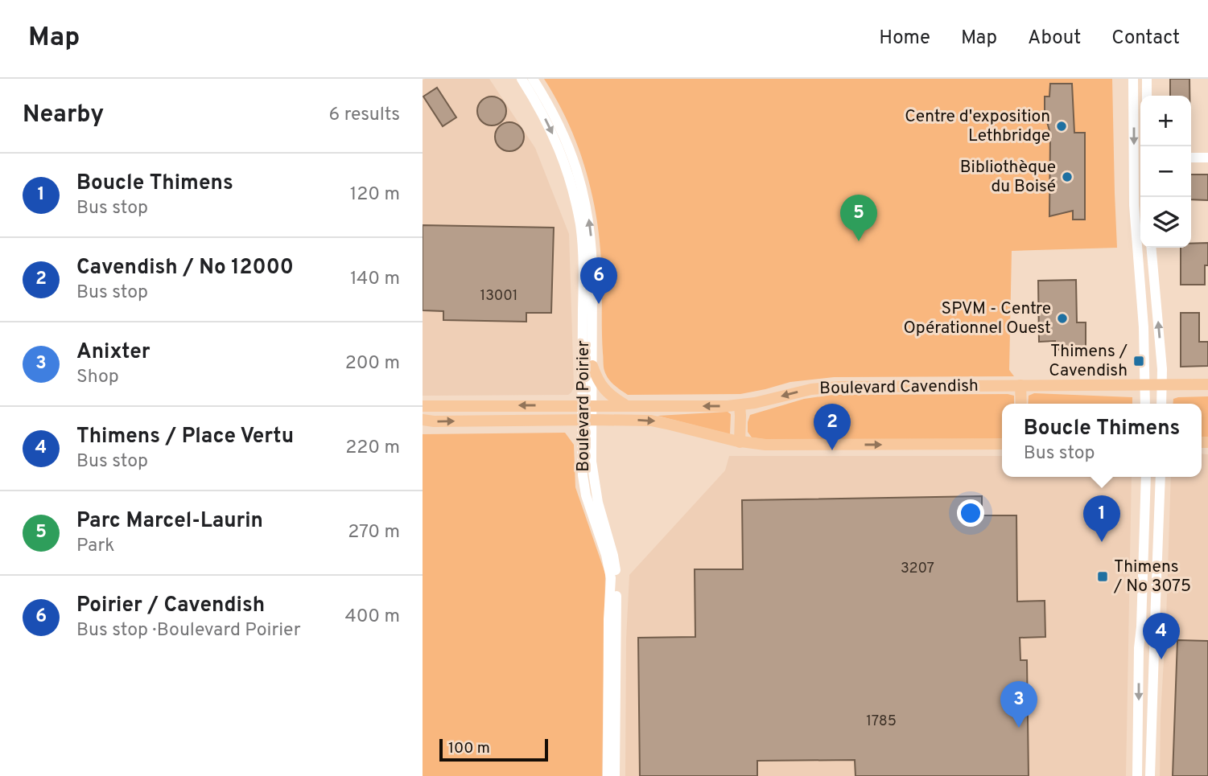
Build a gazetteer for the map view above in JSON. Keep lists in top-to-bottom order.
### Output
{
  "streets": {
    "main road": ["Boulevard Cavendish"],
    "street": ["Boulevard Poirier"]
  },
  "crossings": [
    ["Boulevard Cavendish", "Boulevard Poirier"]
  ],
  "places": {
    "other": ["Centre d'exposition Lethbridge", "Bibliothèque du Boisé", "SPVM - Centre Opérationnel Ouest"],
    "transit": ["Thimens / Cavendish", "Thimens / No 3075"]
  },
  "house_numbers": ["13001", "3207", "1785"],
  "scale_bar": "100 m",
  "page": {
    "header": "Map",
    "nav": [
      "Home",
      "Map",
      "About",
      "Contact"
    ],
    "heading": ["Nearby", "6 results"],
    "map_buttons": ["+", "−"],
    "list": [
      {
        "mark": "1",
        "name": "Boucle Thimens",
        "note": "Bus stop",
        "value": "120 m"
      },
      {
        "mark": "2",
        "name": "Cavendish / No 12000",
        "note": "Bus stop",
        "value": "140 m"
      },
      {
        "mark": "3",
        "name": "Anixter",
        "note": "Shop",
        "value": "200 m"
      },
      {
        "mark": "4",
        "name": "Thimens / Place Vertu",
        "note": "Bus stop",
        "value": "220 m"
      },
      {
        "mark": "5",
        "name": "Parc Marcel-Laurin",
        "note": "Park",
        "value": "270 m"
      },
      {
        "mark": "6",
        "name": "Poirier / Cavendish",
        "note": "Bus stop · Boulevard Poirier",
        "value": "400 m"
      }
    ],
    "pins": [
      "5",
      "6",
      "2",
      "1",
      "4",
      "3"
    ],
    "popup": ["Boucle Thimens", "Bus stop"],
    "scale": "100 m"
  }
}
